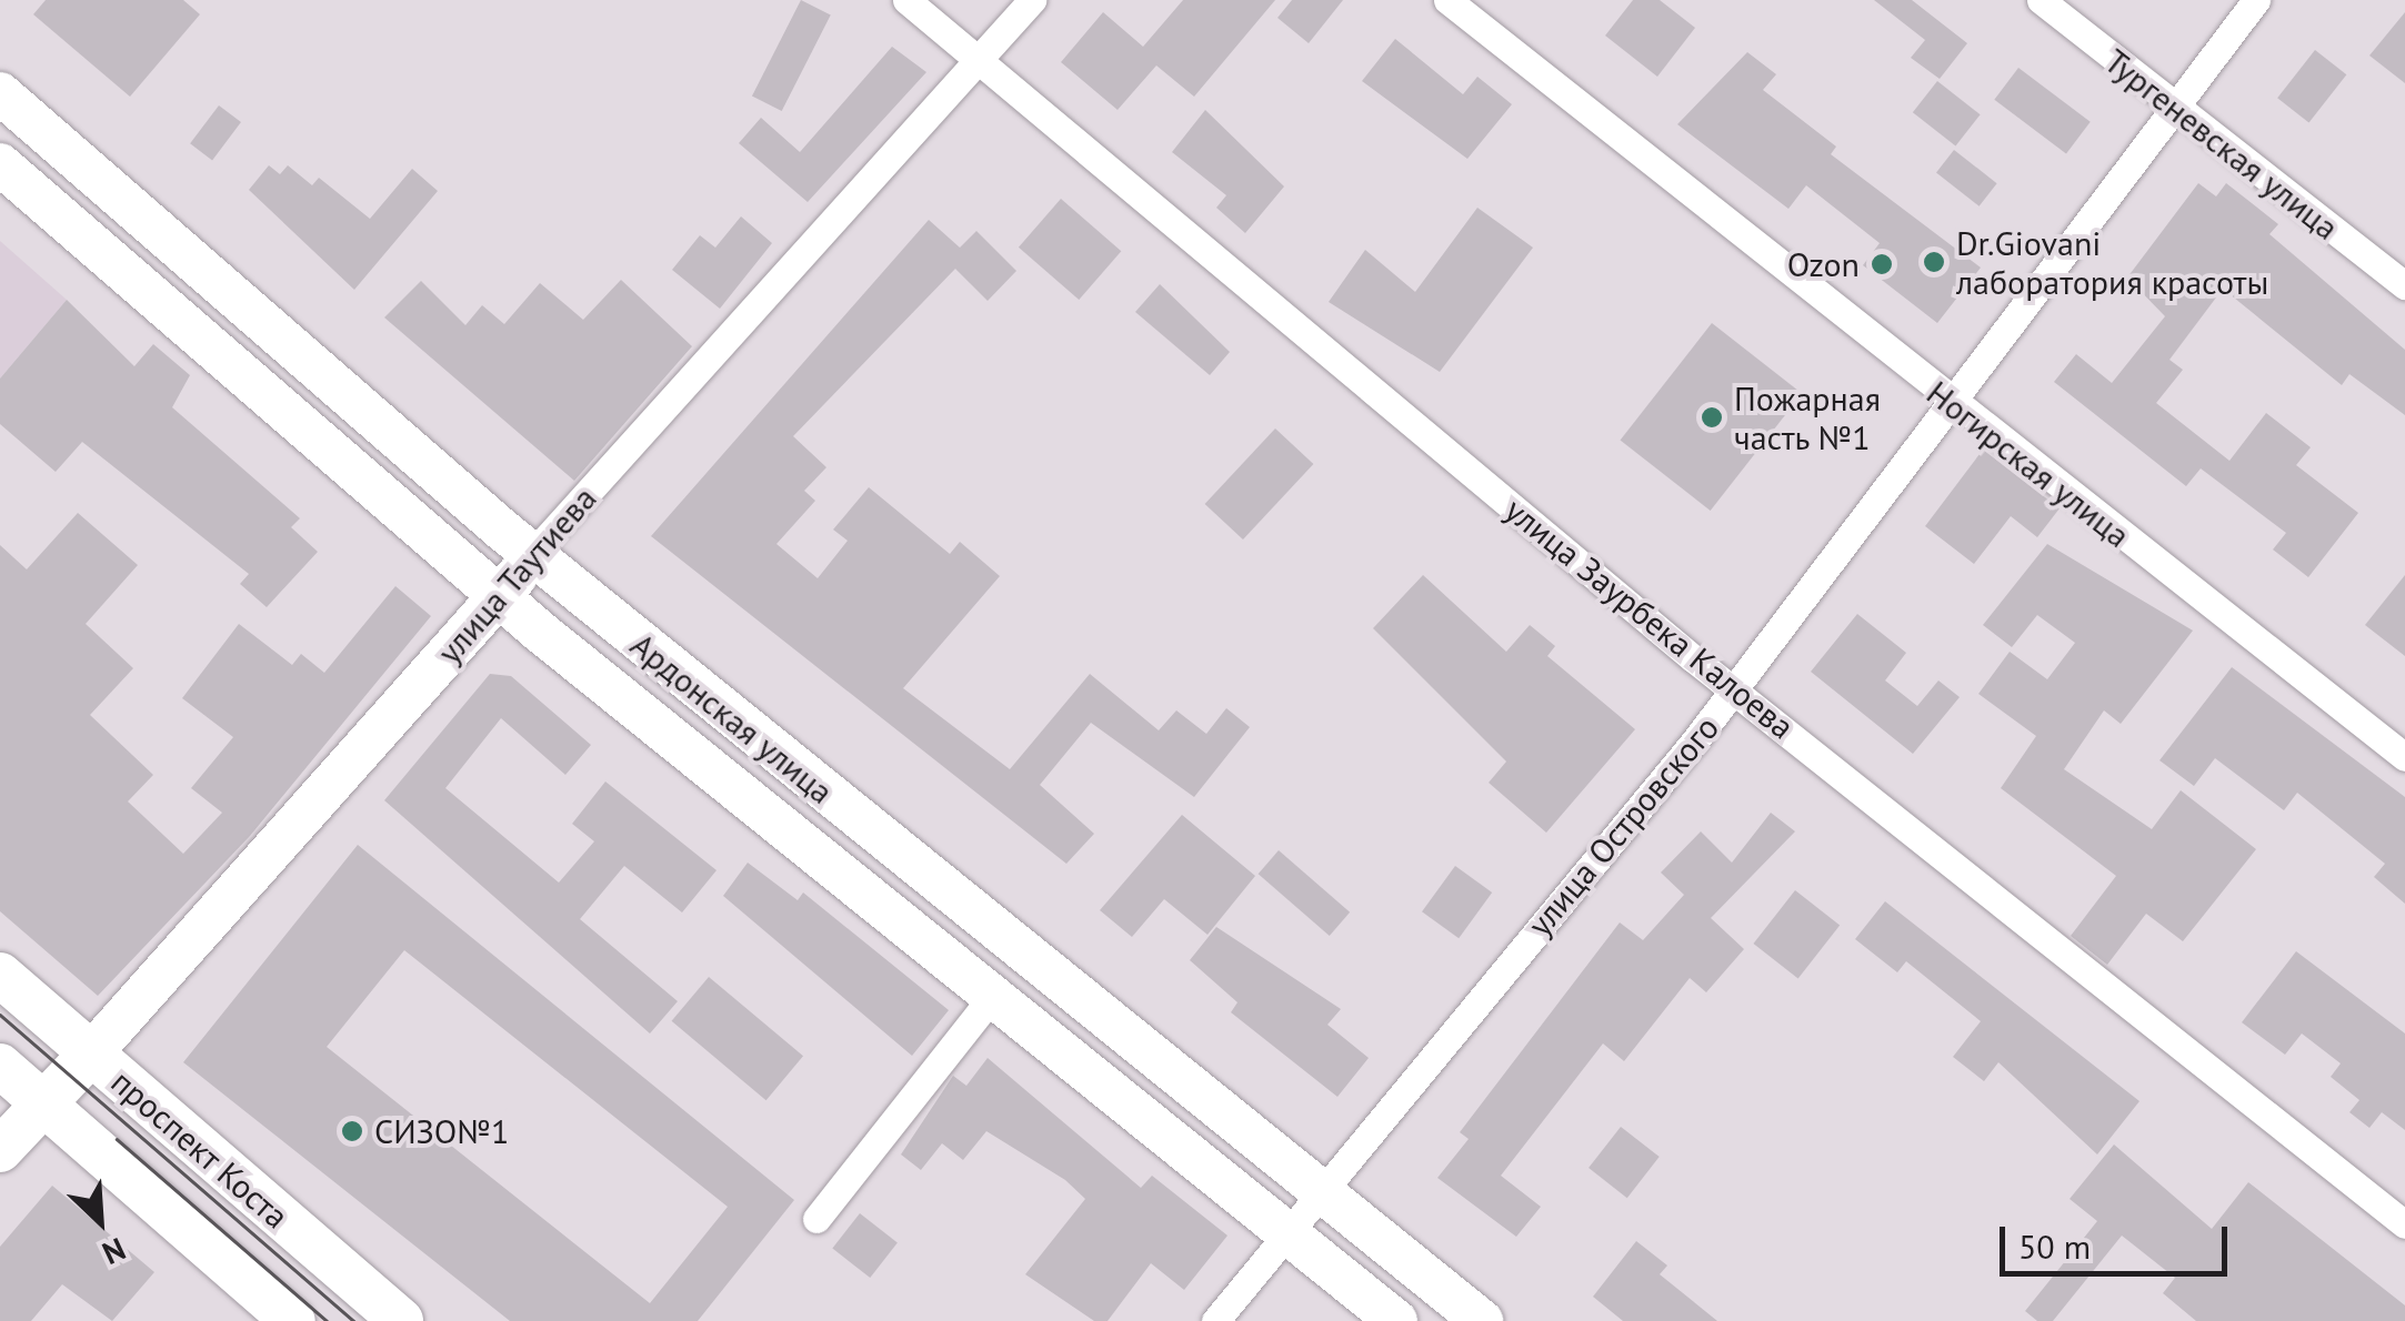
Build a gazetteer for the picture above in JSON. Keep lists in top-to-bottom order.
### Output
{
  "streets": {
    "main road": ["улица Таутиева", "Ардонская улица", "проспект Коста"],
    "street": [
      "Тургеневская улица",
      "Ногирская улица",
      "улица Заурбека Калоева",
      "улица Островского"
    ]
  },
  "crossings": [
    ["Тургеневская улица", "улица Островского"],
    ["Ногирская улица", "улица Островского"],
    ["улица Таутиева", "улица Заурбека Калоева"],
    ["улица Таутиева", "Ардонская улица"],
    ["улица Таутиева", "проспект Коста"],
    ["улица Заурбека Калоева", "улица Островского"],
    ["Ардонская улица", "улица Островского"]
  ],
  "places": [
    "Dr.Giovani лаборатория красоты",
    "Ozon",
    "Пожарная часть №1",
    "СИЗО№1"
  ],
  "scale_bar": "50 m",
  "north": "bottom right"
}
